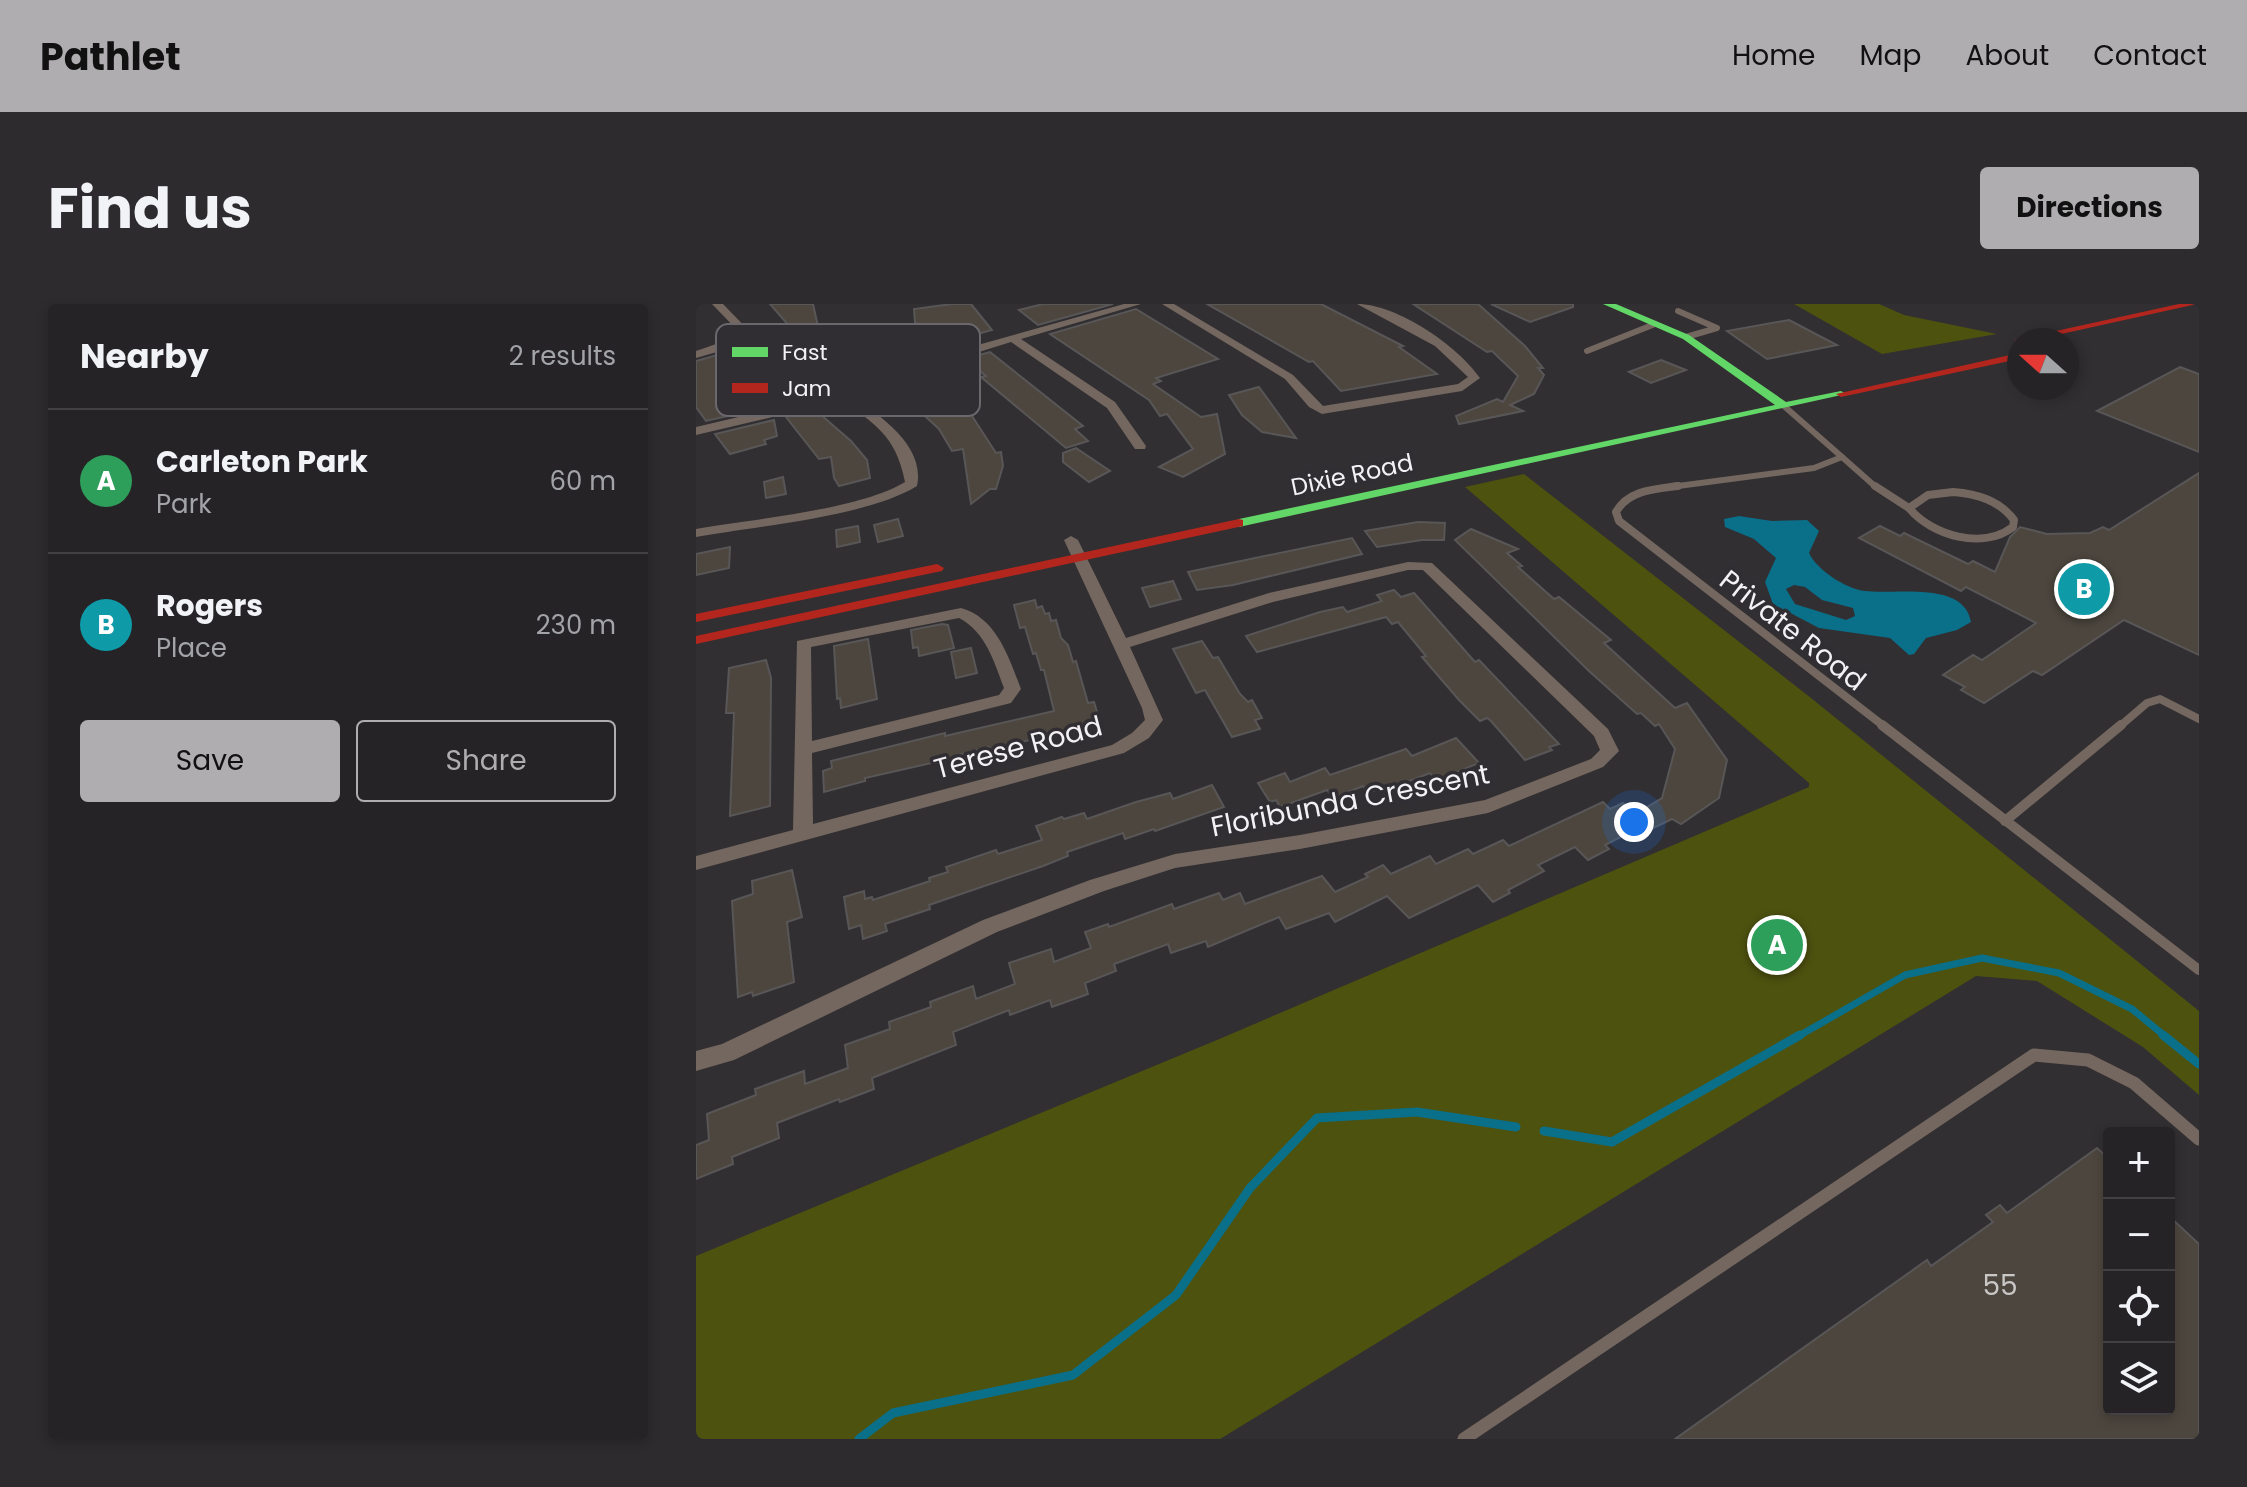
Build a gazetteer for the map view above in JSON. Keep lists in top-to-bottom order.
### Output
{
  "streets": {
    "main road": ["Dixie Road"],
    "street": ["Terese Road", "Floribunda Crescent"],
    "lane": ["Private Road"]
  },
  "crossings": [
    ["Dixie Road", "Terese Road"],
    ["Terese Road", "Floribunda Crescent"]
  ],
  "house_numbers": ["55"],
  "legend": ["Fast", "Jam"],
  "north": "left",
  "page": {
    "header": "Pathlet",
    "nav": [
      "Home",
      "Map",
      "About",
      "Contact"
    ],
    "title": "Find us",
    "buttons": [
      "Directions",
      ["Save", "Share"]
    ],
    "heading": ["Nearby", "2 results"],
    "list": [
      {
        "mark": "A",
        "name": "Carleton Park",
        "note": "Park",
        "value": "60 m"
      },
      {
        "mark": "B",
        "name": "Rogers",
        "note": "Place",
        "value": "230 m"
      }
    ],
    "pins": ["B", "A"],
    "map_buttons": ["+", "−"]
  }
}
